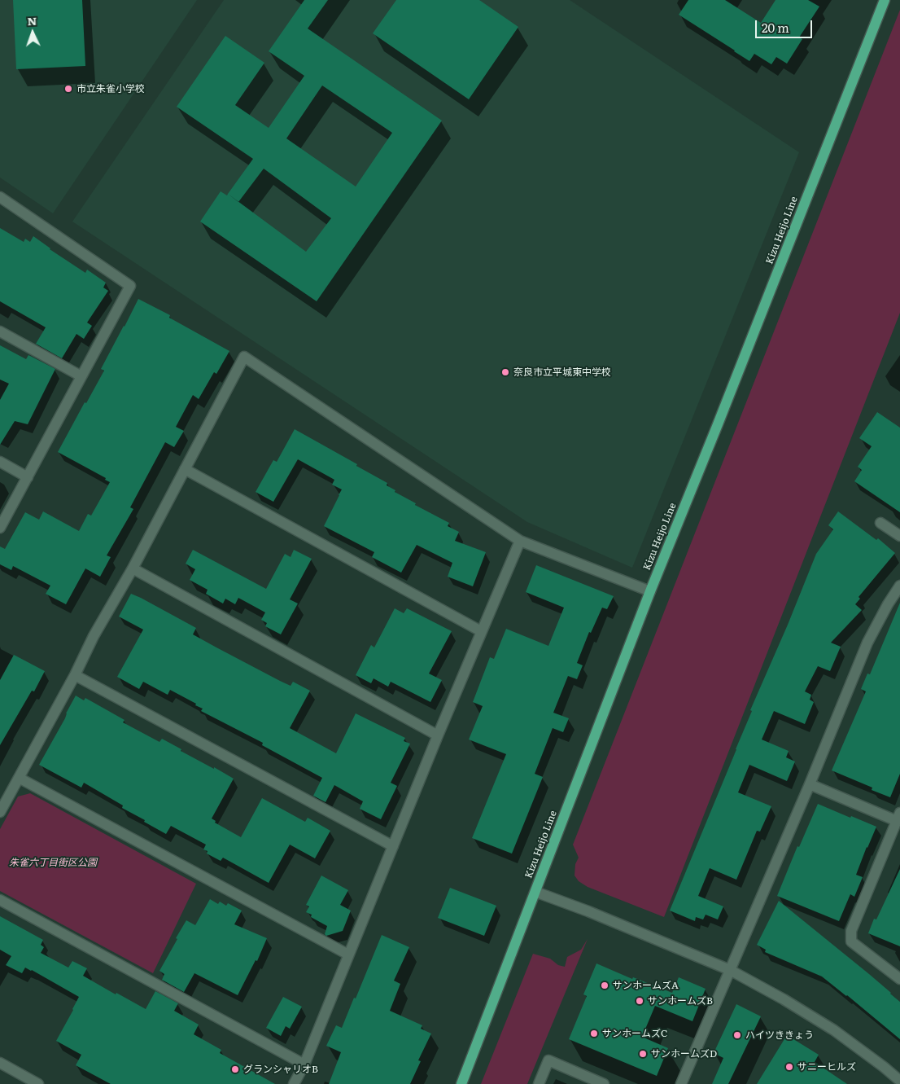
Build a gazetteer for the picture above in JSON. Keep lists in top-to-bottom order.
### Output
{
  "streets": {
    "main road": ["Kizu Heijo Line"]
  },
  "parks": ["朱雀六丁目街区公園"],
  "places": [
    "市立朱雀小学校",
    "奈良市立平城東中学校",
    "サンホームズA",
    "サンホームズB",
    "サンホームズC",
    "ハイツききょう",
    "サンホームズD",
    "サニーヒルズ",
    "グランシャリオB"
  ],
  "scale_bar": "20 m",
  "north": "top"
}
